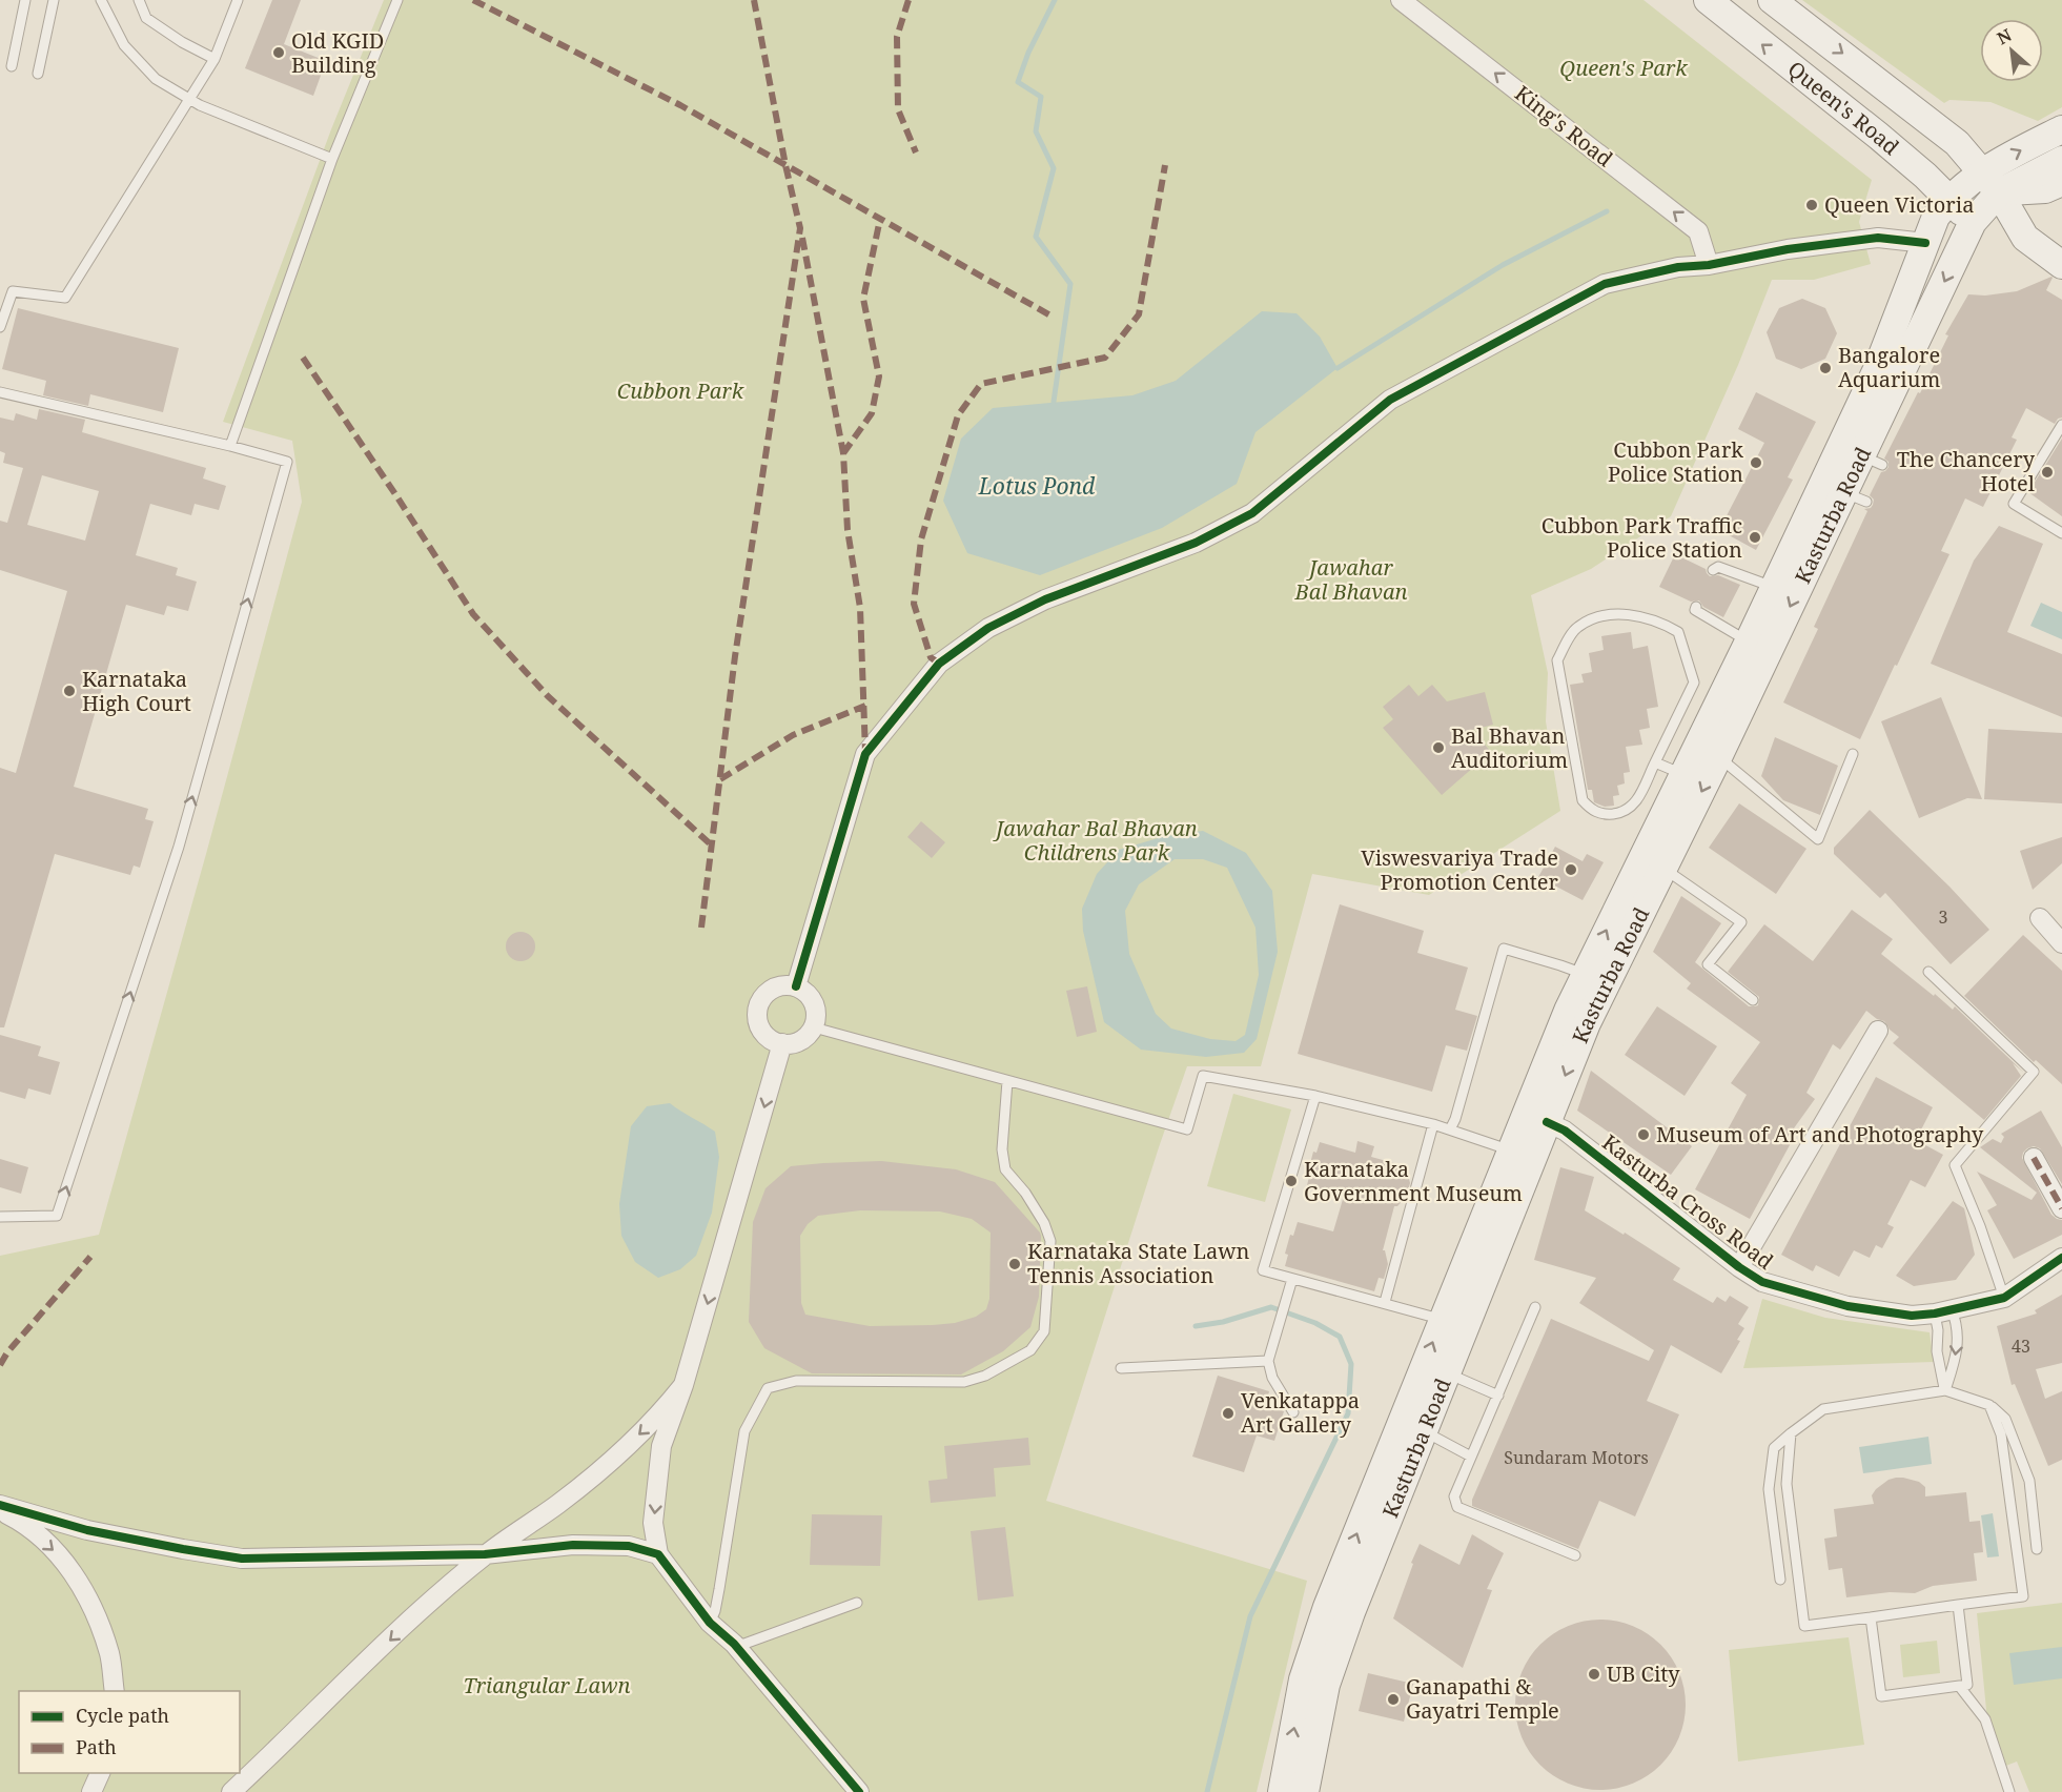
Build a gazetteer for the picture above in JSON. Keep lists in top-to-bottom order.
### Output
{
  "streets": {
    "main road": ["Queen's Road", "Kasturba Road"],
    "street": ["King's Road", "Kasturba Cross Road"]
  },
  "crossings": [
    ["Queen's Road", "Kasturba Road"],
    ["Kasturba Road", "Kasturba Cross Road"]
  ],
  "one_way": ["King's Road"],
  "water": ["Lotus Pond"],
  "parks": [
    "Queen's Park",
    "Cubbon Park",
    "Jawahar Bal Bhavan",
    "Jawahar Bal Bhavan Childrens Park",
    "Triangular Lawn"
  ],
  "places": [
    "Old KGID Building",
    "Queen Victoria",
    "Bangalore Aquarium",
    "Cubbon Park Police Station",
    "The Chancery Hotel",
    "Cubbon Park Traffic Police Station",
    "Karnataka High Court",
    "Bal Bhavan Auditorium",
    "Viswesvariya Trade Promotion Center",
    "Museum of Art and Photography",
    "Karnataka Government Museum",
    "Karnataka State Lawn Tennis Association",
    "Venkatappa Art Gallery",
    "UB City",
    "Ganapathi & Gayatri Temple"
  ],
  "house_numbers": ["3", "43", "Sundaram Motors"],
  "legend": ["Cycle path", "Path"],
  "north": "top left"
}
